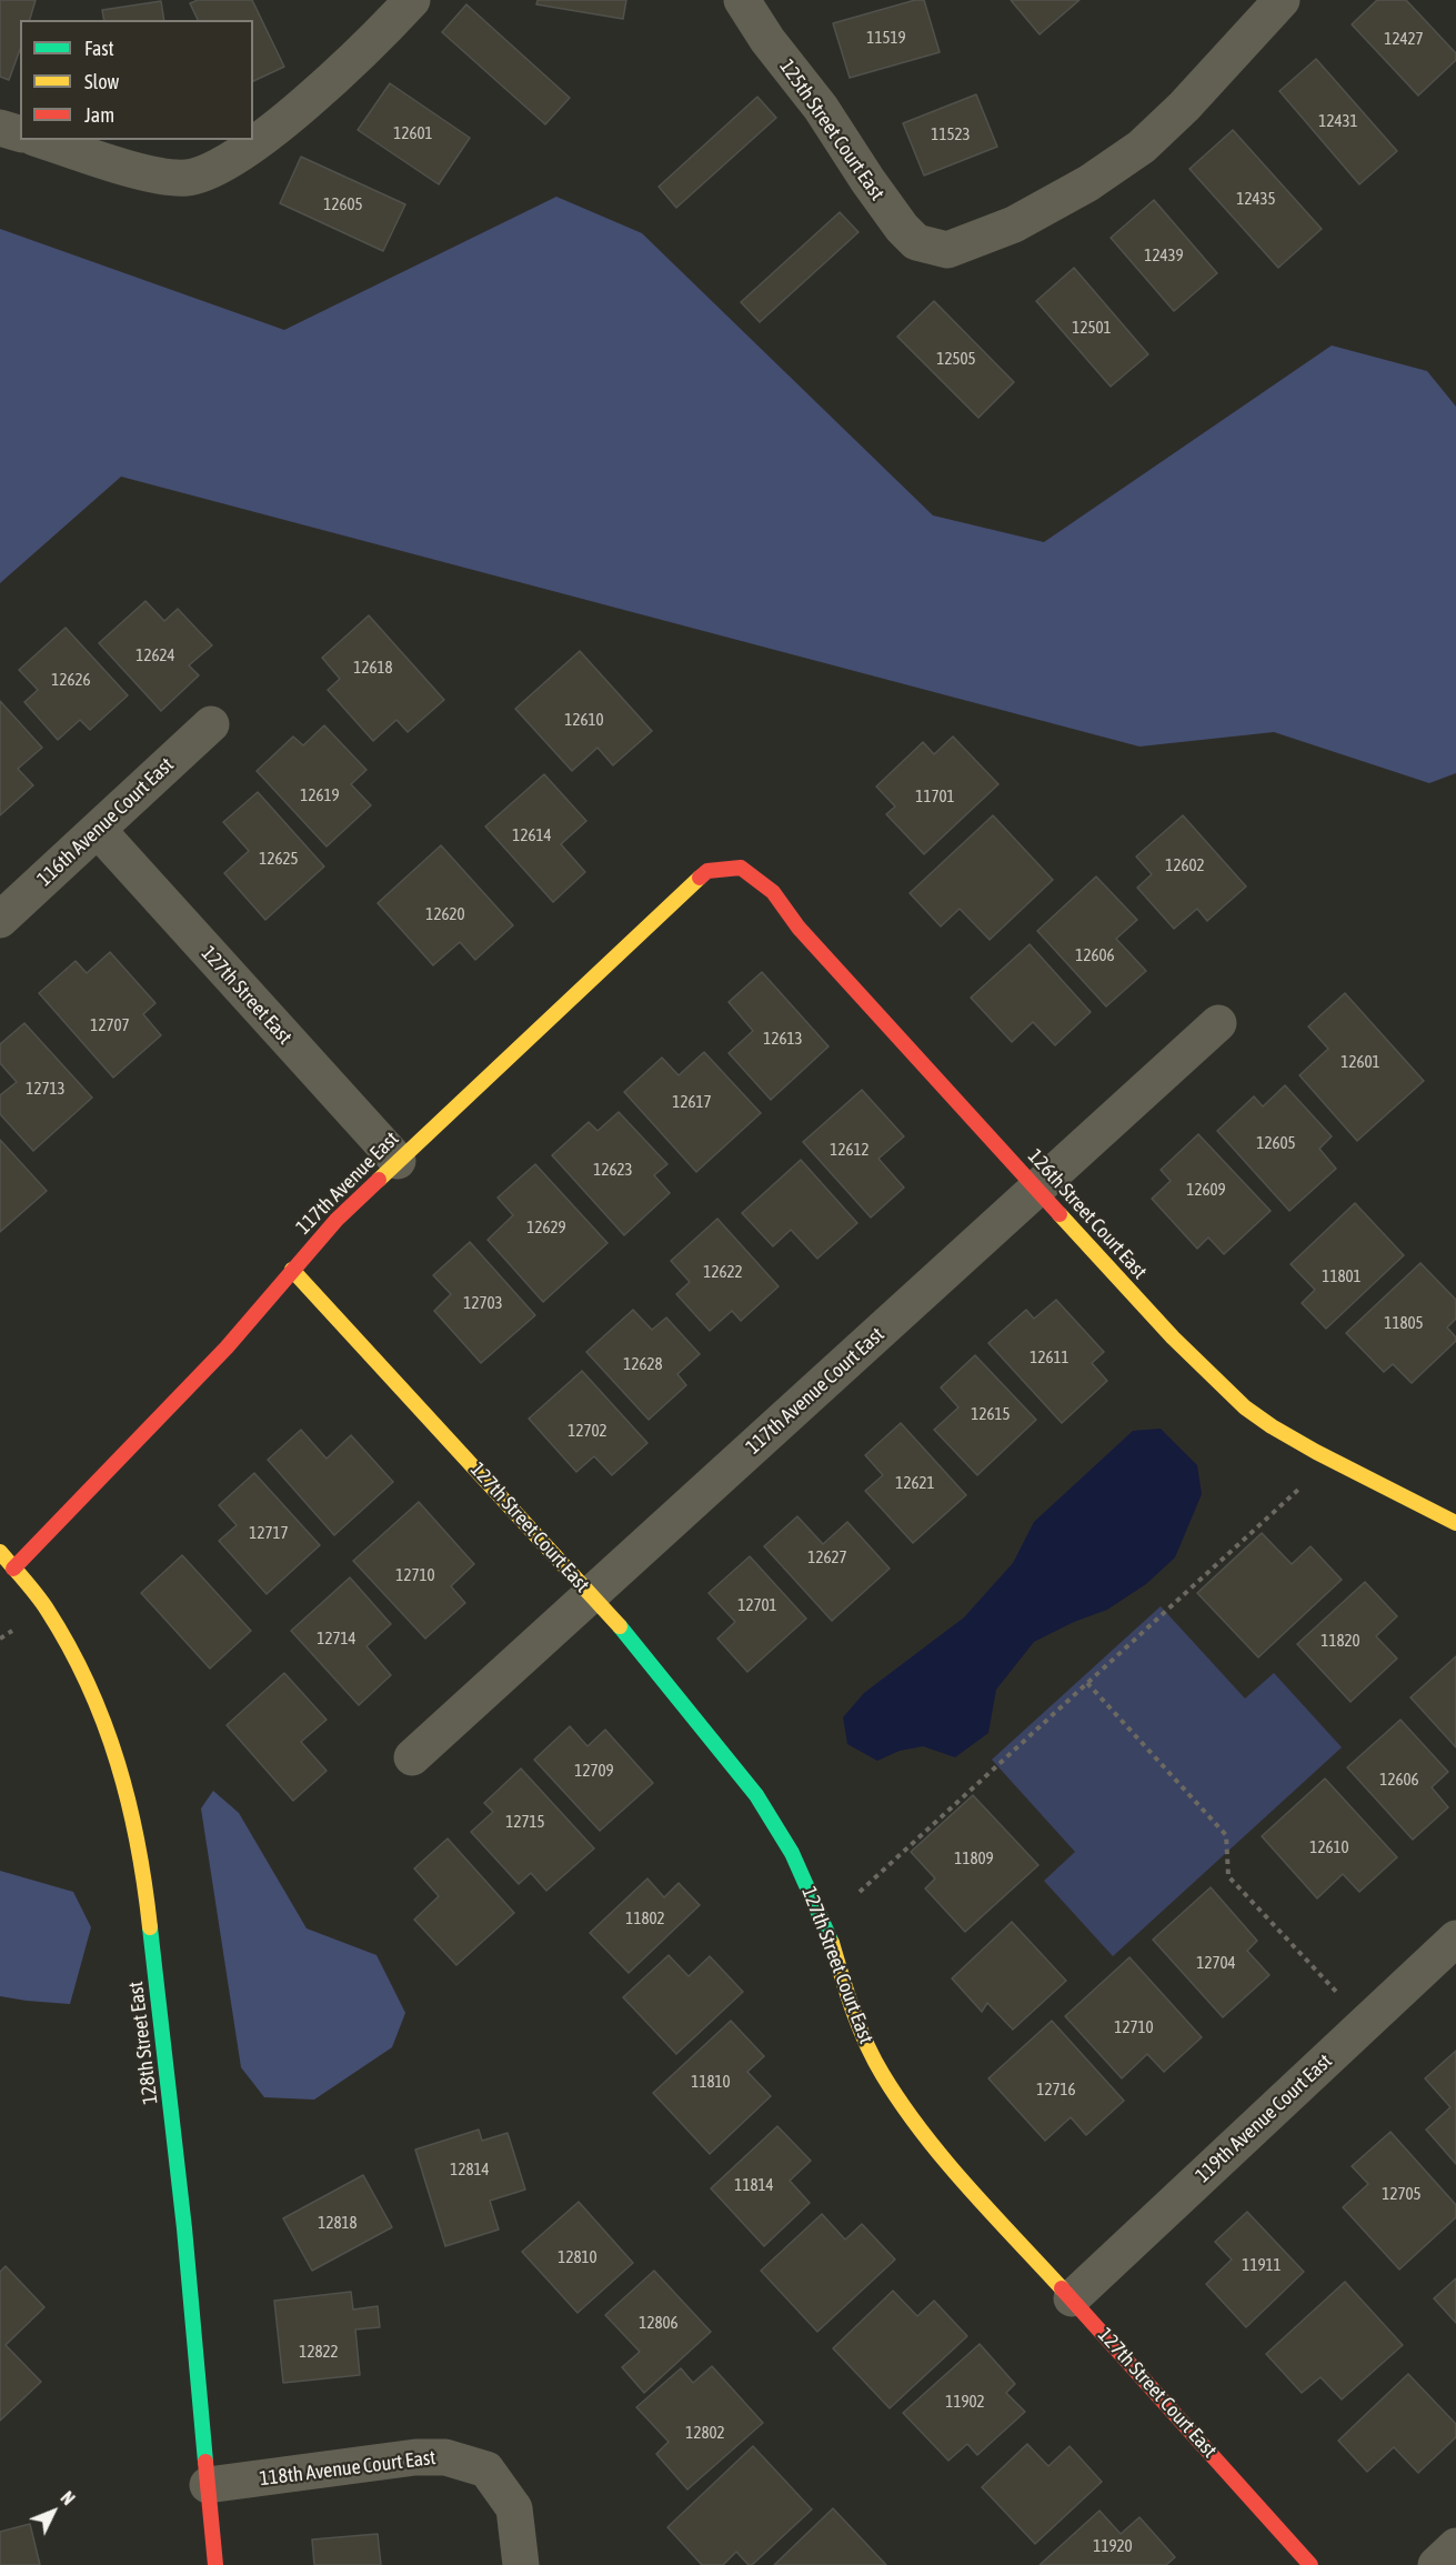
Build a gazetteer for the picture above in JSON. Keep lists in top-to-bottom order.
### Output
{
  "streets": {
    "street": [
      "125th Street Court East",
      "116th Avenue Court East",
      "127th Street East",
      "117th Avenue East",
      "126th Street Court East",
      "117th Avenue Court East",
      "127th Street Court East",
      "128th Street East",
      "119th Avenue Court East",
      "118th Avenue Court East"
    ]
  },
  "crossings": [
    ["116th Avenue Court East", "127th Street East"],
    ["127th Street East", "117th Avenue East"],
    ["117th Avenue East", "126th Street Court East"],
    ["117th Avenue East", "127th Street Court East"],
    ["117th Avenue East", "128th Street East"],
    ["126th Street Court East", "117th Avenue Court East"],
    ["117th Avenue Court East", "127th Street Court East"],
    ["127th Street Court East", "119th Avenue Court East"],
    ["128th Street East", "118th Avenue Court East"]
  ],
  "house_numbers": [
    "11519",
    "12427",
    "12431",
    "12601",
    "11523",
    "12435",
    "12605",
    "12439",
    "12501",
    "12505",
    "12624",
    "12618",
    "12626",
    "12610",
    "12619",
    "11701",
    "12614",
    "12625",
    "12602",
    "12620",
    "12606",
    "12707",
    "12613",
    "12601",
    "12713",
    "12617",
    "12605",
    "12612",
    "12623",
    "12609",
    "12629",
    "12622",
    "11801",
    "12703",
    "11805",
    "12611",
    "12628",
    "12615",
    "12702",
    "12621",
    "12717",
    "12627",
    "12710",
    "12701",
    "12714",
    "11820",
    "12709",
    "12606",
    "12715",
    "12610",
    "11809",
    "11802",
    "12704",
    "12710",
    "11810",
    "12716",
    "12814",
    "11814",
    "12705",
    "12818",
    "12810",
    "11911",
    "12806",
    "12822",
    "11902",
    "12802",
    "11920"
  ],
  "legend": ["Fast", "Slow", "Jam"],
  "north": "top right"
}
